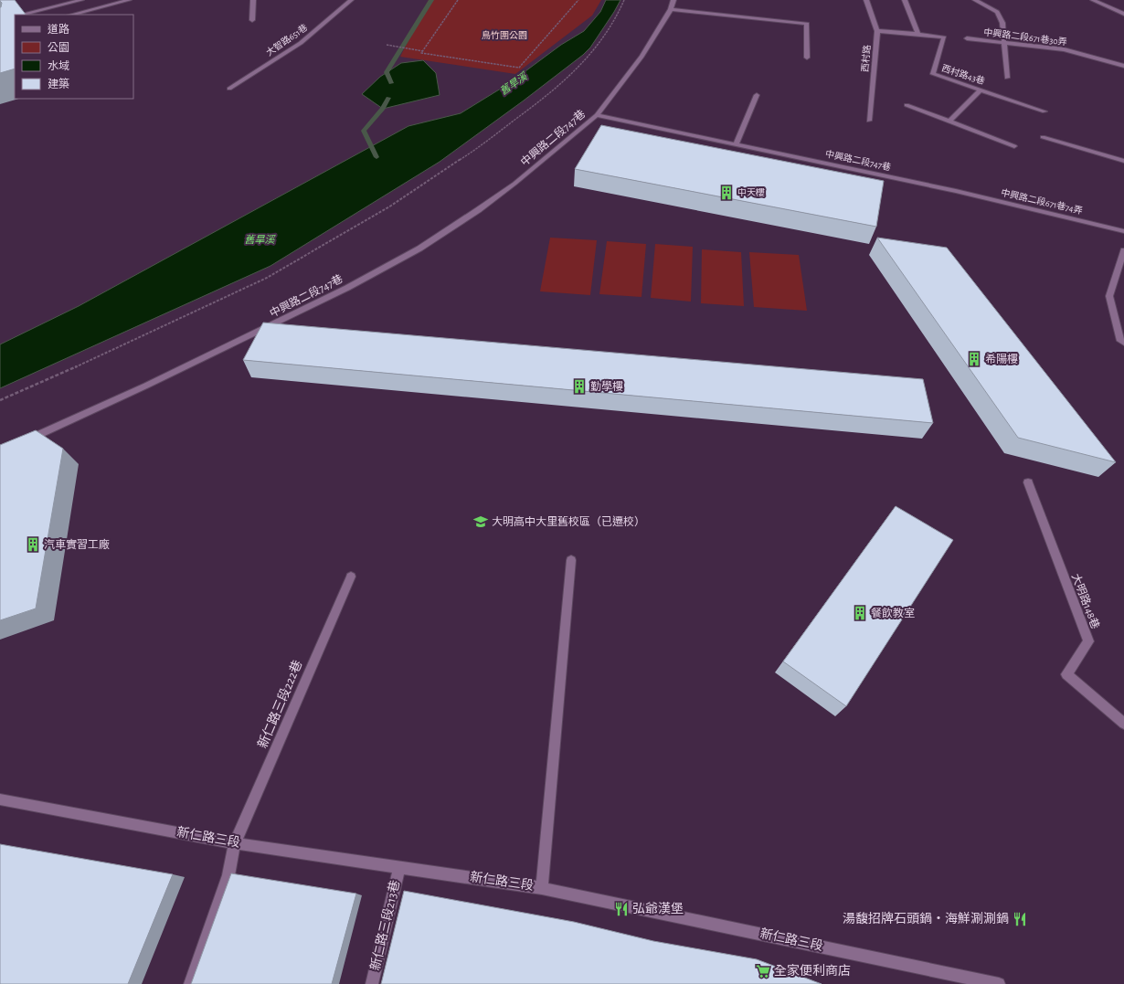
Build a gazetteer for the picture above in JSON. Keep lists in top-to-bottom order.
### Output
{
  "streets": {
    "street": [
      "中興路二段671巷30弄",
      "大智路651巷",
      "西村路",
      "西村路43巷",
      "中興路二段747巷",
      "中興路二段671巷74弄",
      "大明路148巷",
      "新仁路三段222巷",
      "新仁路三段",
      "新仁路三段213巷"
    ]
  },
  "crossings": [
    ["西村路", "西村路43巷"],
    ["中興路二段747巷", "中興路二段671巷74弄"],
    ["新仁路三段222巷", "新仁路三段"],
    ["新仁路三段", "新仁路三段213巷"]
  ],
  "water": ["舊旱溪"],
  "parks": ["鳥竹圍公園"],
  "places": {
    "building": [
      "中天樓",
      "希陽樓",
      "勤學樓",
      "汽車實習工廠",
      "餐飲教室"
    ],
    "school or university": ["大明高中大里舊校區（已遷校）"],
    "restaurant": ["弘爺漢堡", "湯馥招牌石頭鍋‧海鮮涮涮鍋"],
    "supermarket": ["全家便利商店"]
  },
  "legend": [
    "道路",
    "公園",
    "水域",
    "建築"
  ]
}
